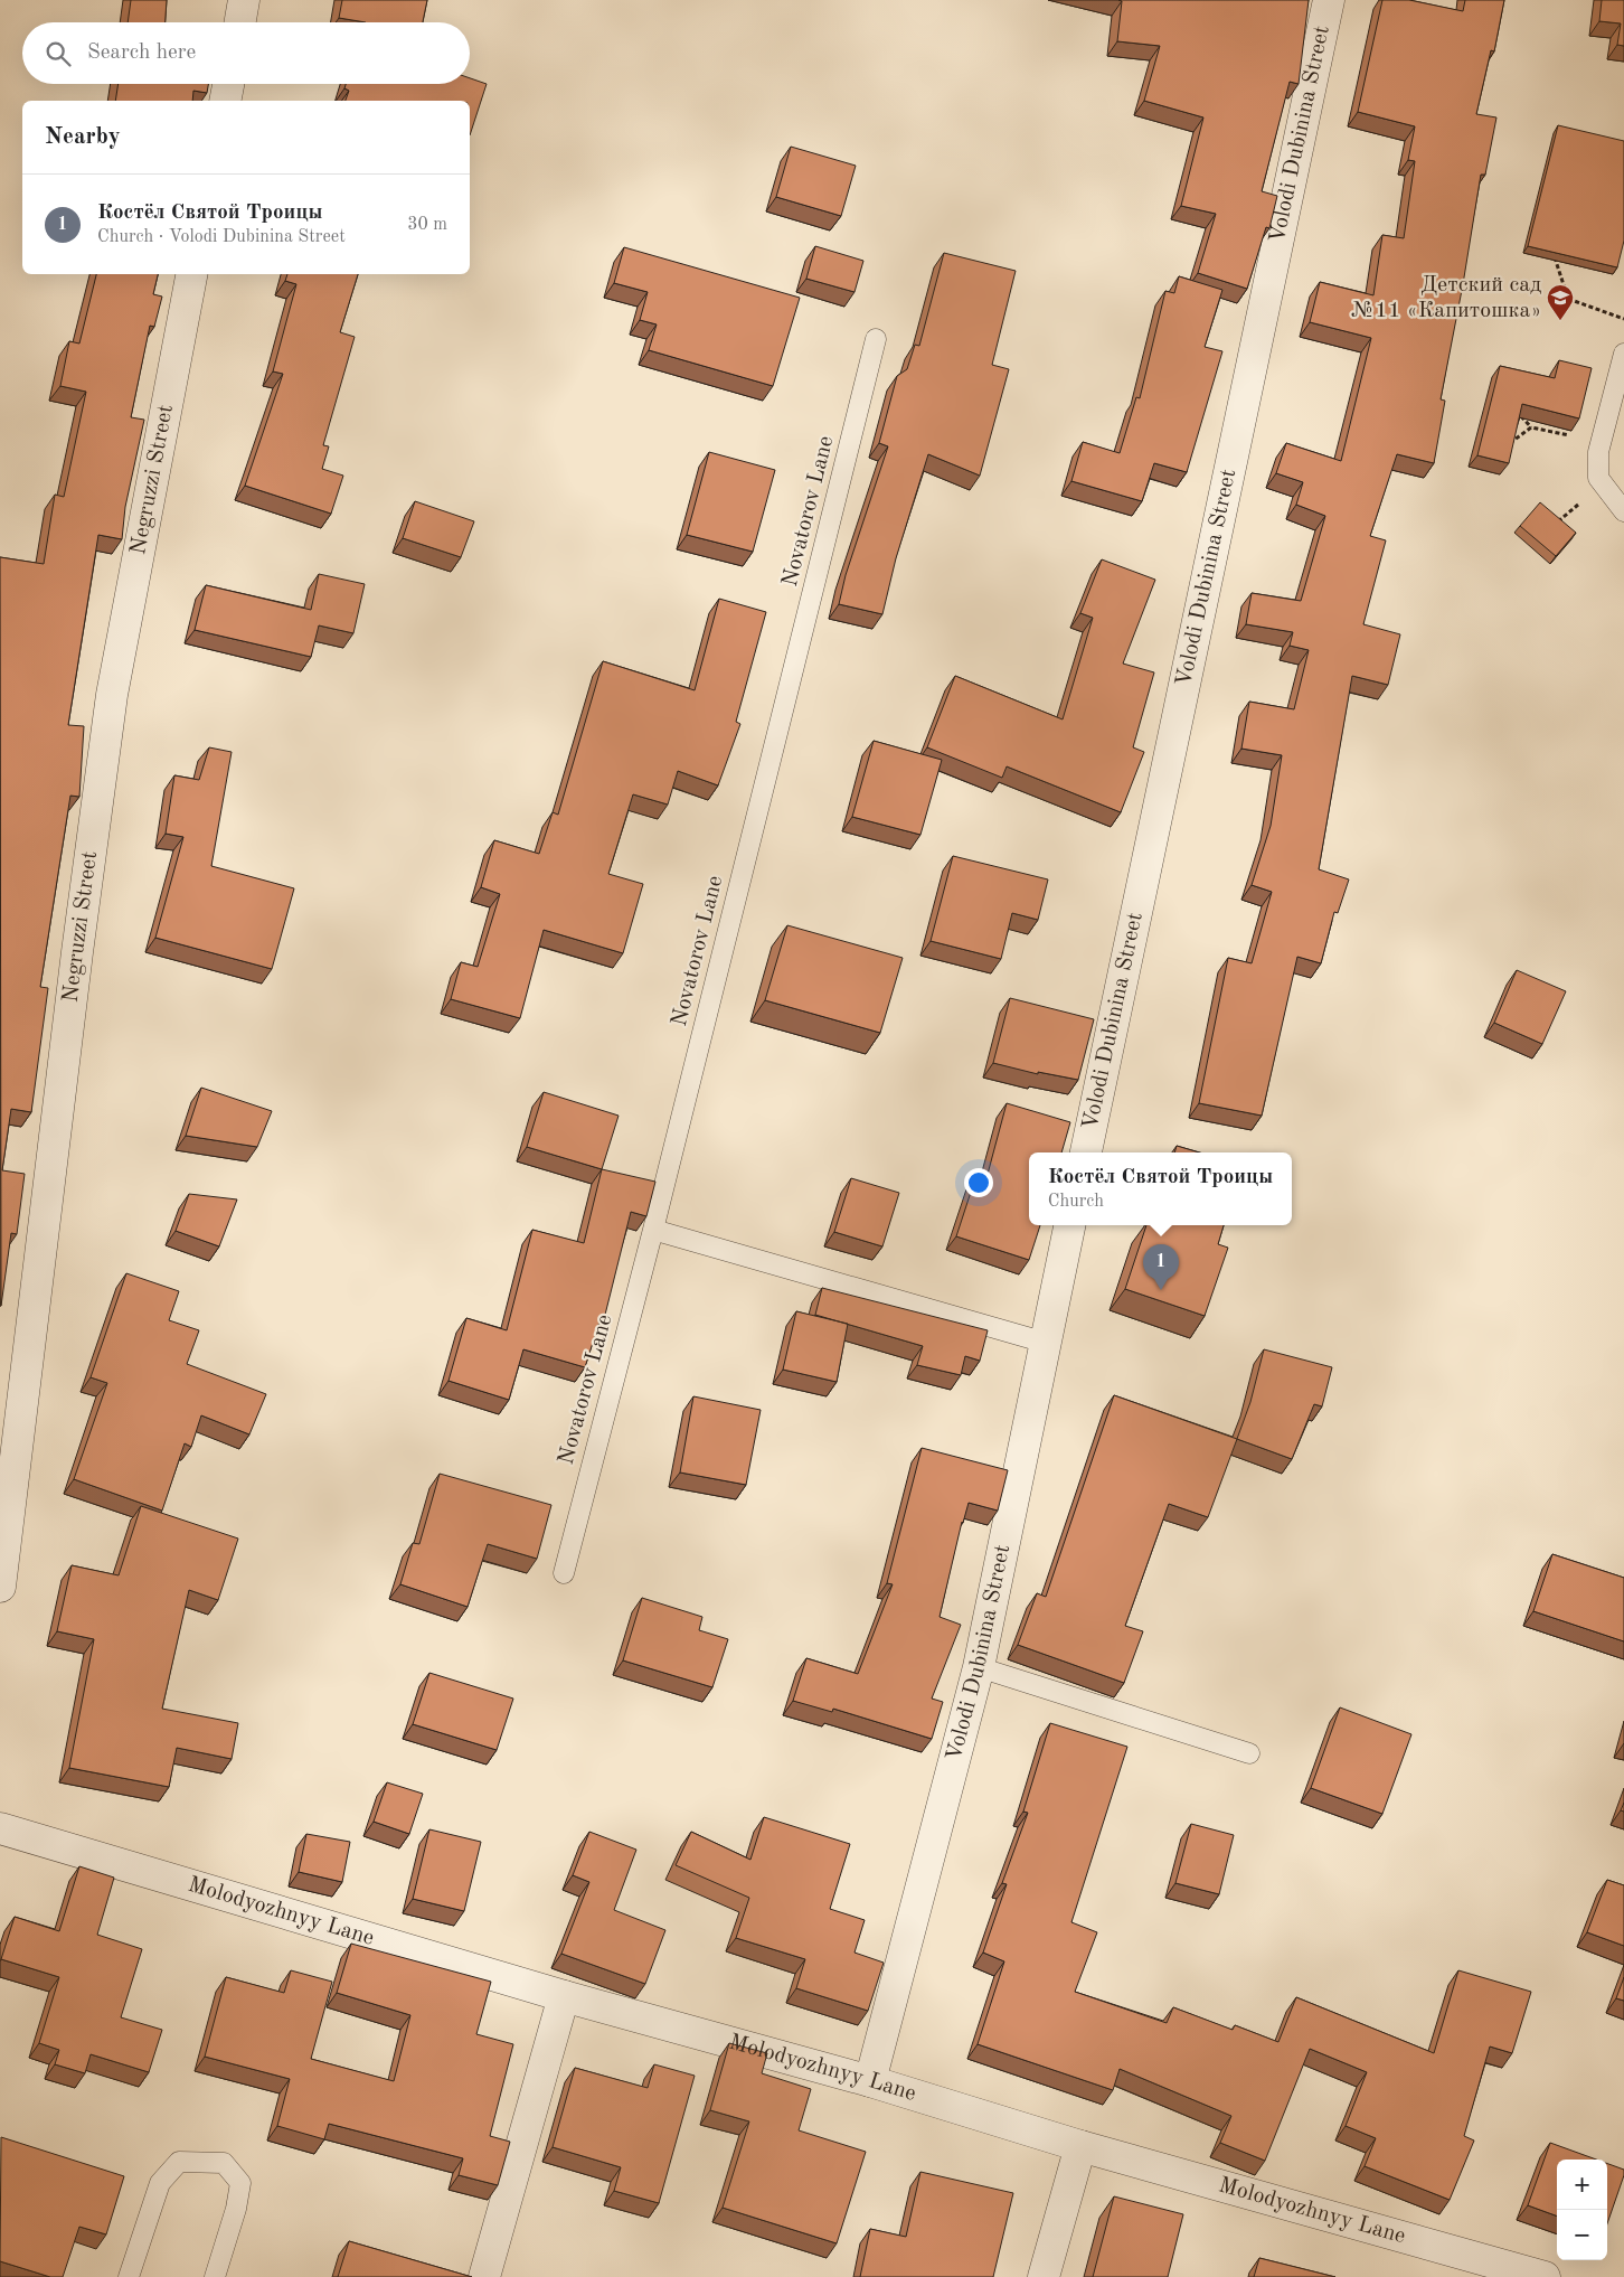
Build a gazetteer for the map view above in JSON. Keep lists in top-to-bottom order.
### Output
{
  "streets": {
    "street": ["Volodi Dubinina Street", "Negruzzi Street", "Molodyozhnyy Lane"],
    "lane": ["Novatorov Lane"]
  },
  "crossings": [
    ["Volodi Dubinina Street", "Molodyozhnyy Lane"]
  ],
  "places": {
    "school or university": ["Детский сад №11 «Капитошка»"]
  },
  "page": {
    "search": "Search here",
    "heading": "Nearby",
    "list": [
      {
        "mark": "1",
        "name": "Костёл Святой Троицы",
        "note": "Church · Volodi Dubinina Street",
        "value": "30 m"
      }
    ],
    "popup": ["Костёл Святой Троицы", "Church"],
    "pins": "1",
    "map_buttons": ["+", "−"]
  }
}
